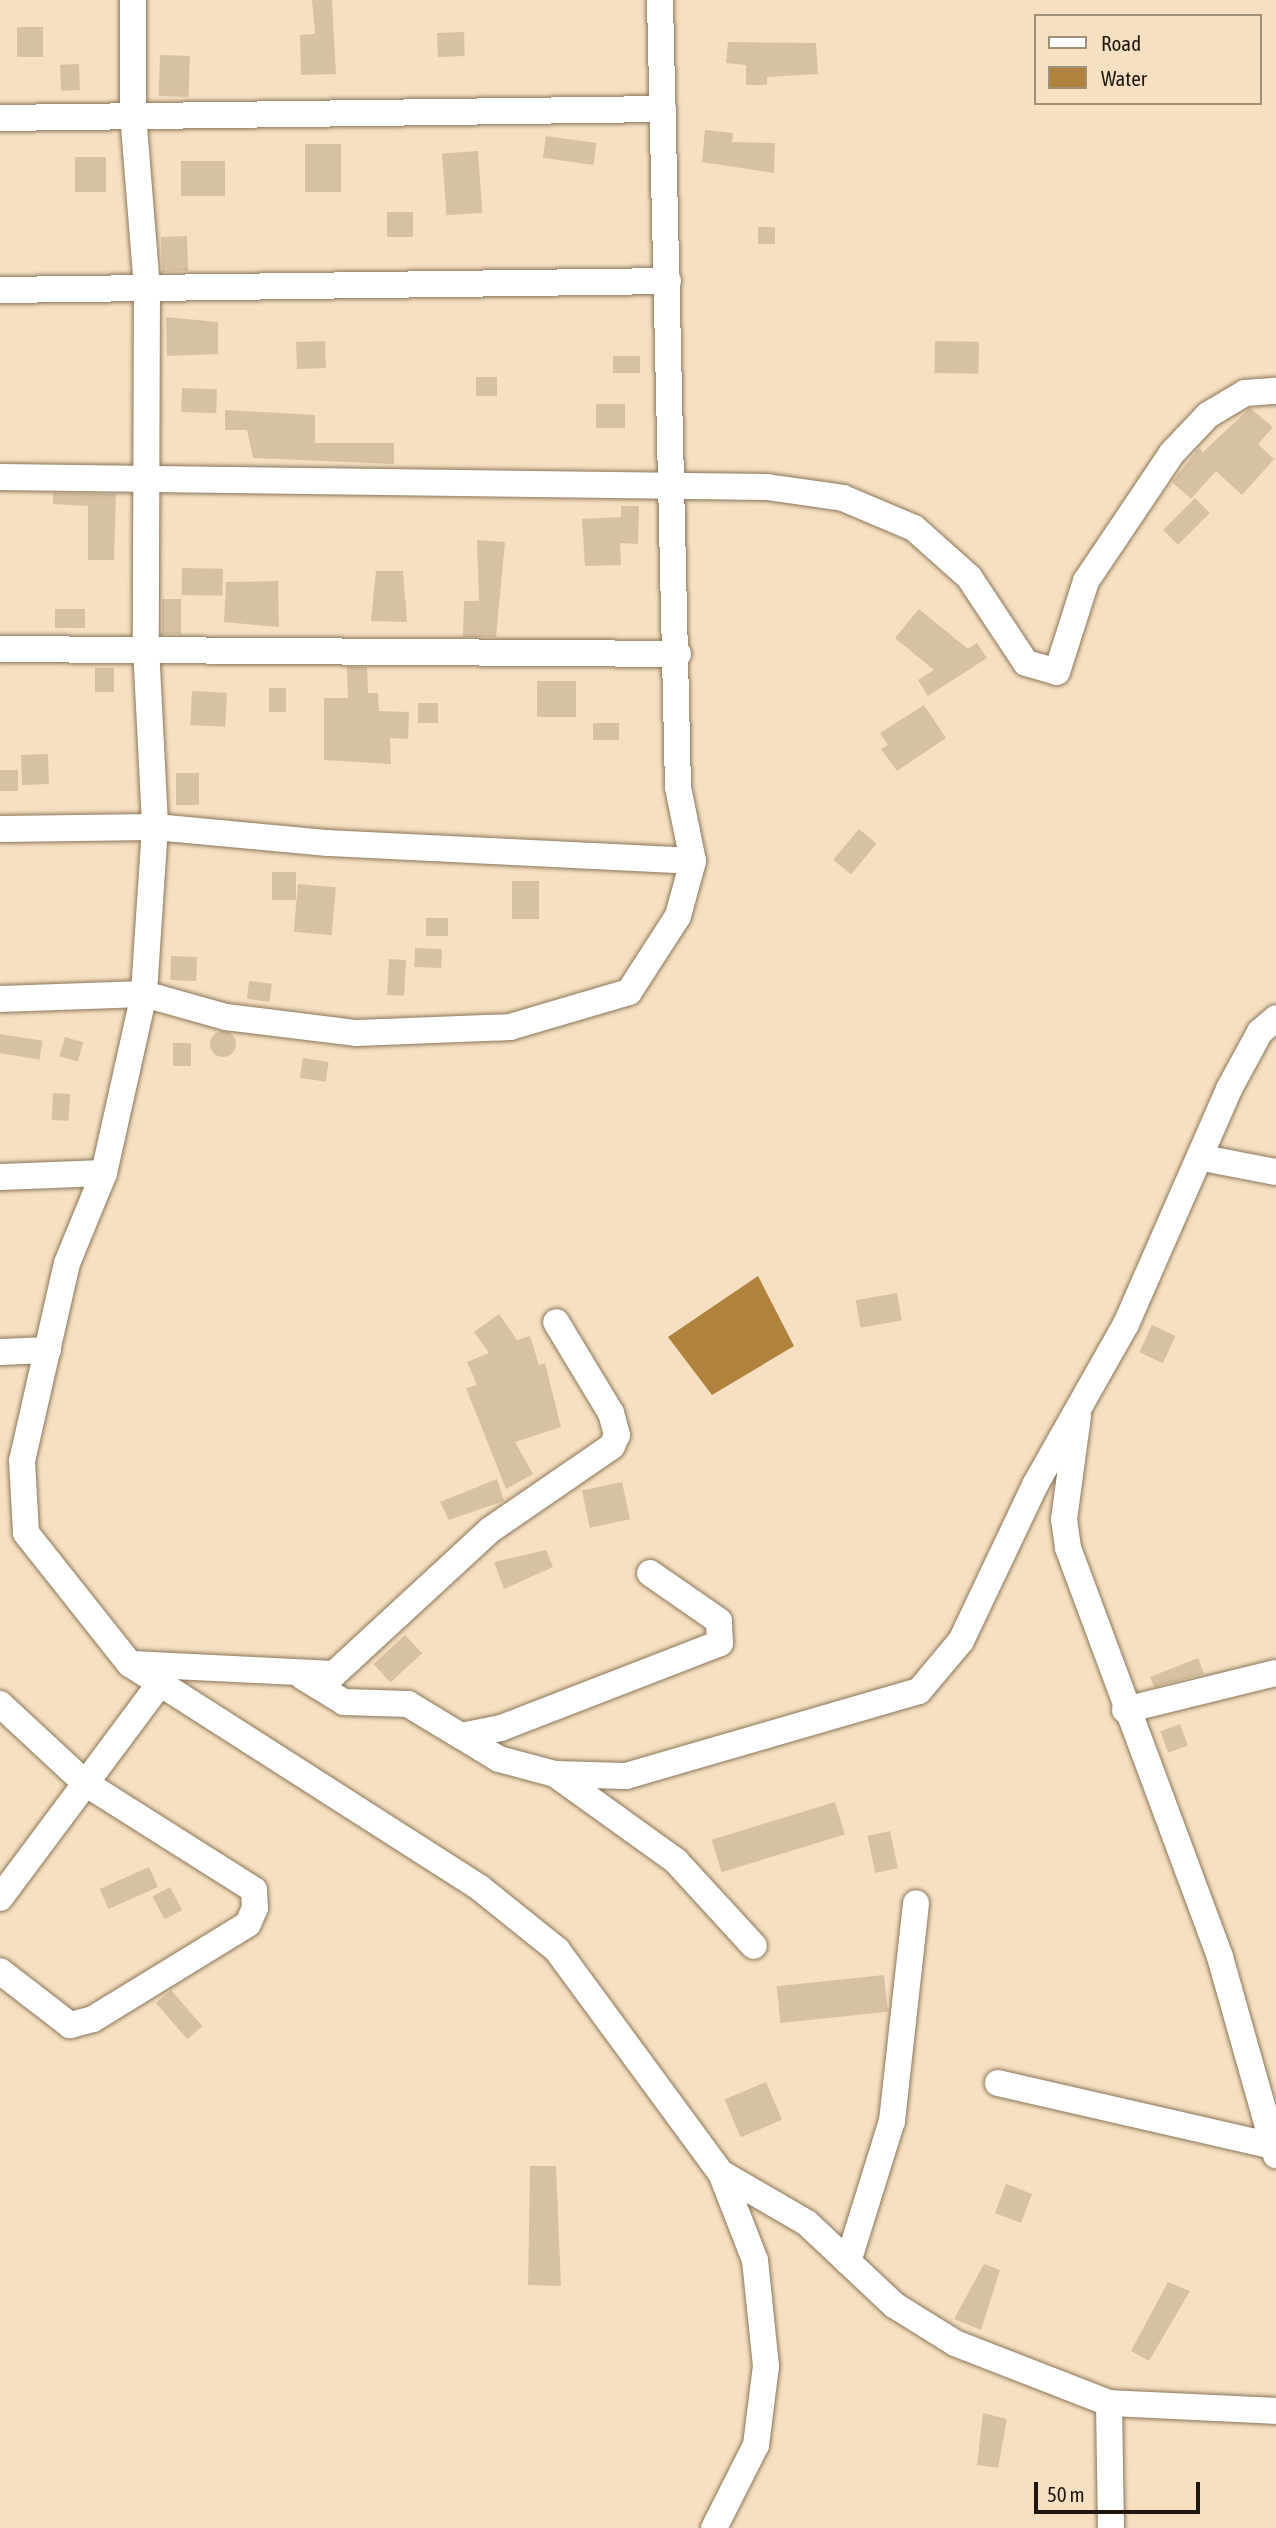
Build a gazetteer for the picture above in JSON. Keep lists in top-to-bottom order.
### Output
{
  "legend": ["Road", "Water"],
  "scale_bar": "50 m"
}
